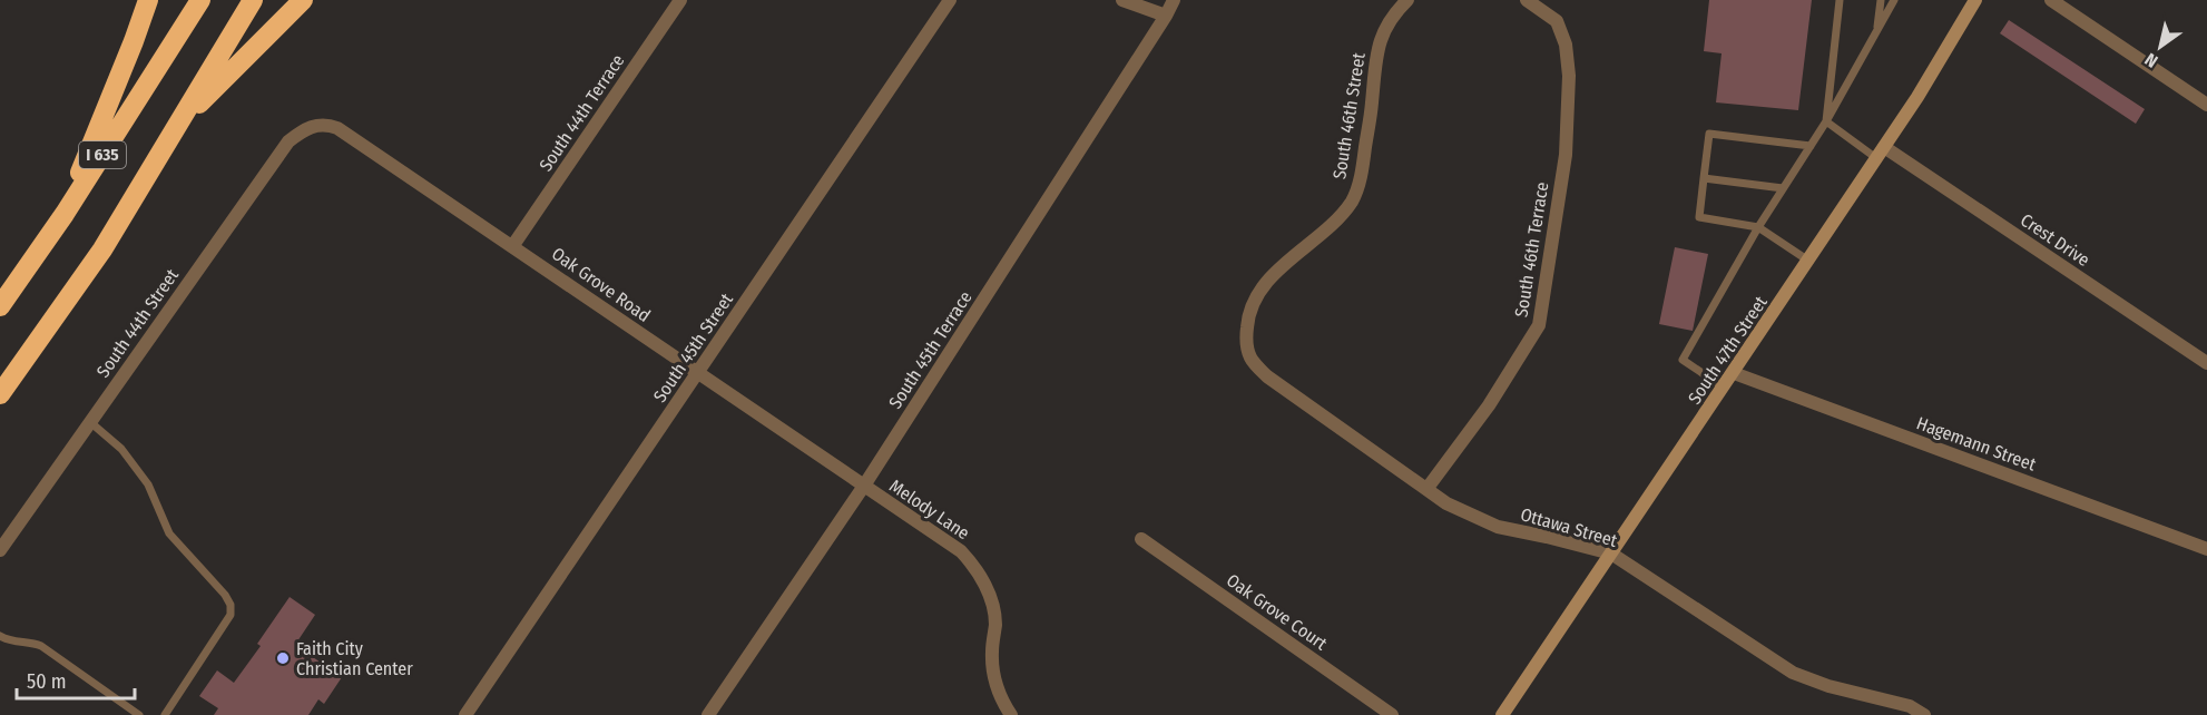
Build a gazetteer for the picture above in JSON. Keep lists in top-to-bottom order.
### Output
{
  "streets": {
    "highway": ["I 635"],
    "street": [
      "South 44th Terrace",
      "South 46th Street",
      "Crest Drive",
      "South 46th Terrace",
      "Oak Grove Road",
      "South 44th Street",
      "South 45th Street",
      "South 45th Terrace",
      "South 47th Street",
      "Hagemann Street",
      "Melody Lane",
      "Ottawa Street",
      "Oak Grove Court"
    ]
  },
  "crossings": [
    ["South 44th Terrace", "Oak Grove Road"],
    ["South 46th Street", "Ottawa Street"],
    ["Crest Drive", "South 47th Street"],
    ["South 46th Terrace", "Ottawa Street"],
    ["Oak Grove Road", "South 44th Street"],
    ["Oak Grove Road", "South 45th Street"],
    ["Oak Grove Road", "South 45th Terrace"],
    ["Oak Grove Road", "Melody Lane"],
    ["South 45th Terrace", "Melody Lane"],
    ["South 47th Street", "Hagemann Street"],
    ["South 47th Street", "Ottawa Street"]
  ],
  "places": ["Faith City Christian Center"],
  "scale_bar": "50 m",
  "north": "bottom left"
}
